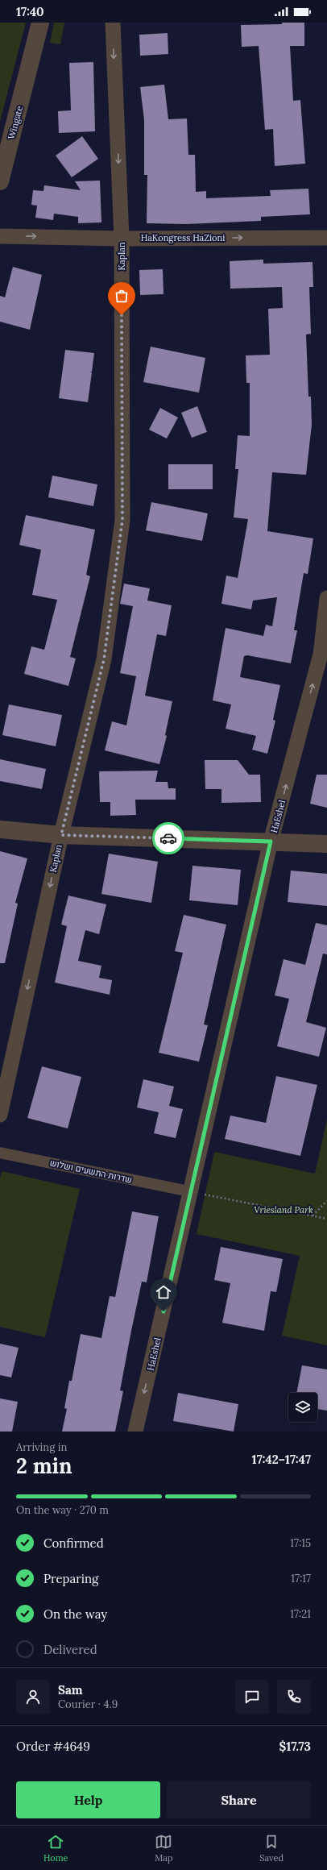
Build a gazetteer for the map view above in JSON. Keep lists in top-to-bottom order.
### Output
{
  "streets": {
    "street": [
      "Wingate",
      "HaKongress HaZioni",
      "Kaplan",
      "HaEshel",
      "שדרות התשעים ושלוש"
    ]
  },
  "crossings": [
    ["HaKongress HaZioni", "Kaplan"],
    ["HaEshel", "שדרות התשעים ושלוש"]
  ],
  "one_way": ["HaKongress HaZioni", "Kaplan"],
  "parks": ["Vriesland Park"],
  "page": {
    "status": "17:40",
    "heading": ["2 min", "Arriving in", "17:42–17:47"],
    "panel": [
      "Sam",
      "Courier · 4.9",
      "Order #4649",
      "$17.73"
    ],
    "bar": "On the way · 270 m",
    "list": [
      ["Confirmed", "17:15"],
      ["Preparing", "17:17"],
      ["On the way", "17:21"],
      "Delivered"
    ],
    "buttons": ["Help", "Share"],
    "tabs": ["Home", "Map", "Saved"]
  }
}
